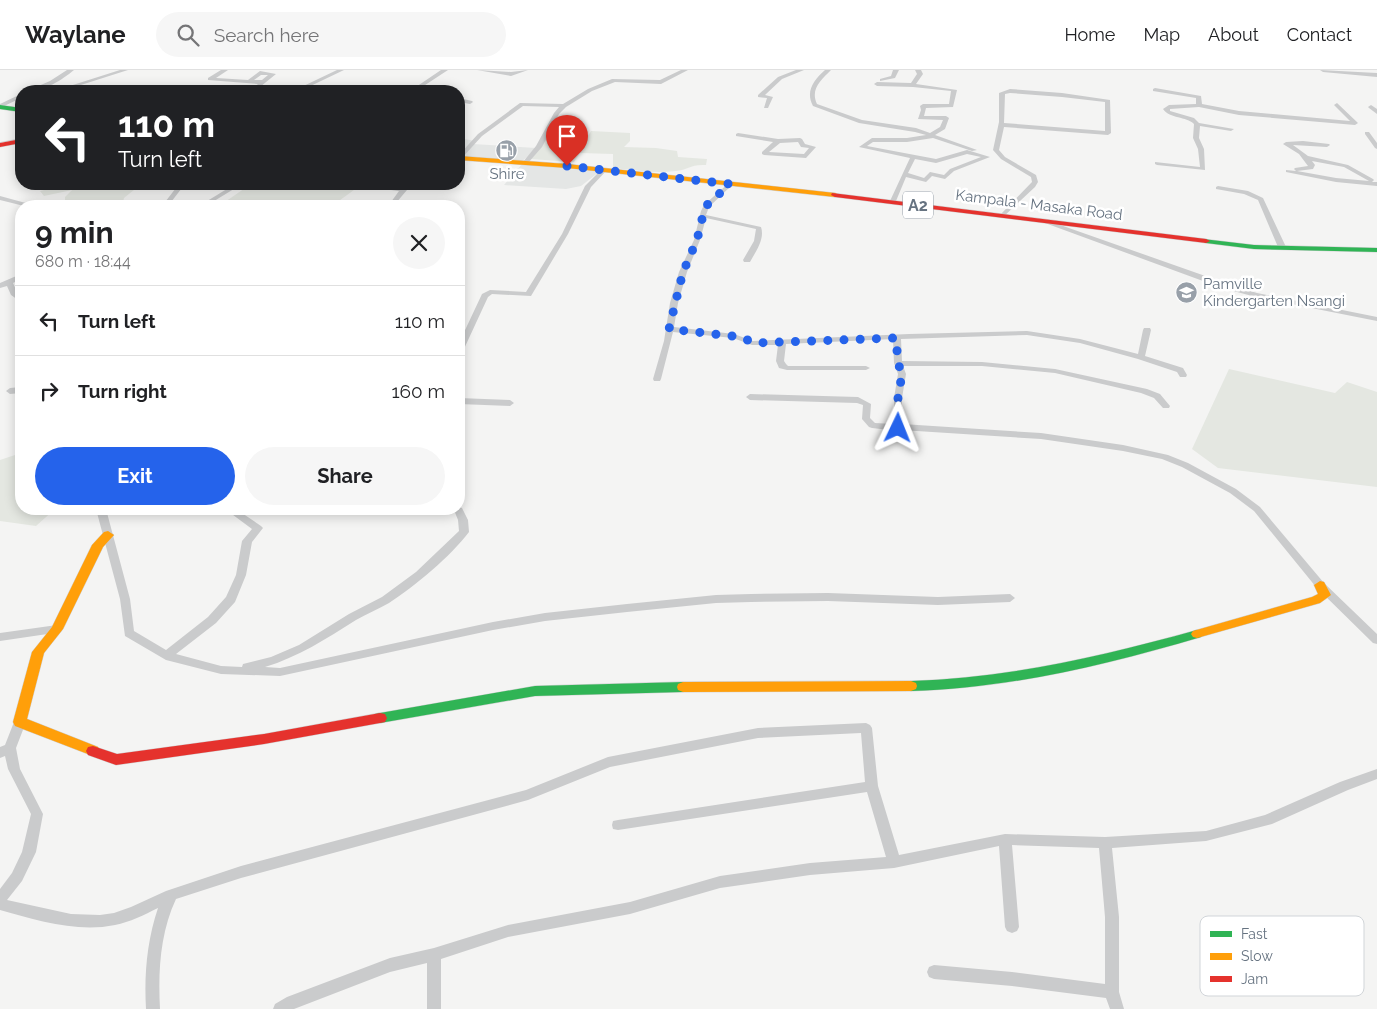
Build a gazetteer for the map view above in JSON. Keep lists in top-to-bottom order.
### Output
{
  "streets": {
    "main road": ["A2", "Kampala - Masaka Road"]
  },
  "places": {
    "fuel station": ["Shire"],
    "school or university": ["Pamville Kindergarten Nsangi"]
  },
  "legend": ["Fast", "Slow", "Jam"],
  "page": {
    "header": "Waylane",
    "search": "Search here",
    "nav": [
      "Home",
      "Map",
      "About",
      "Contact"
    ],
    "turn": ["110 m", "Turn left"],
    "heading": ["9 min", "680 m · 18:44"],
    "list": [
      {
        "name": "Turn left",
        "value": "110 m"
      },
      {
        "name": "Turn right",
        "value": "160 m"
      }
    ],
    "buttons": ["Exit", "Share"]
  }
}
